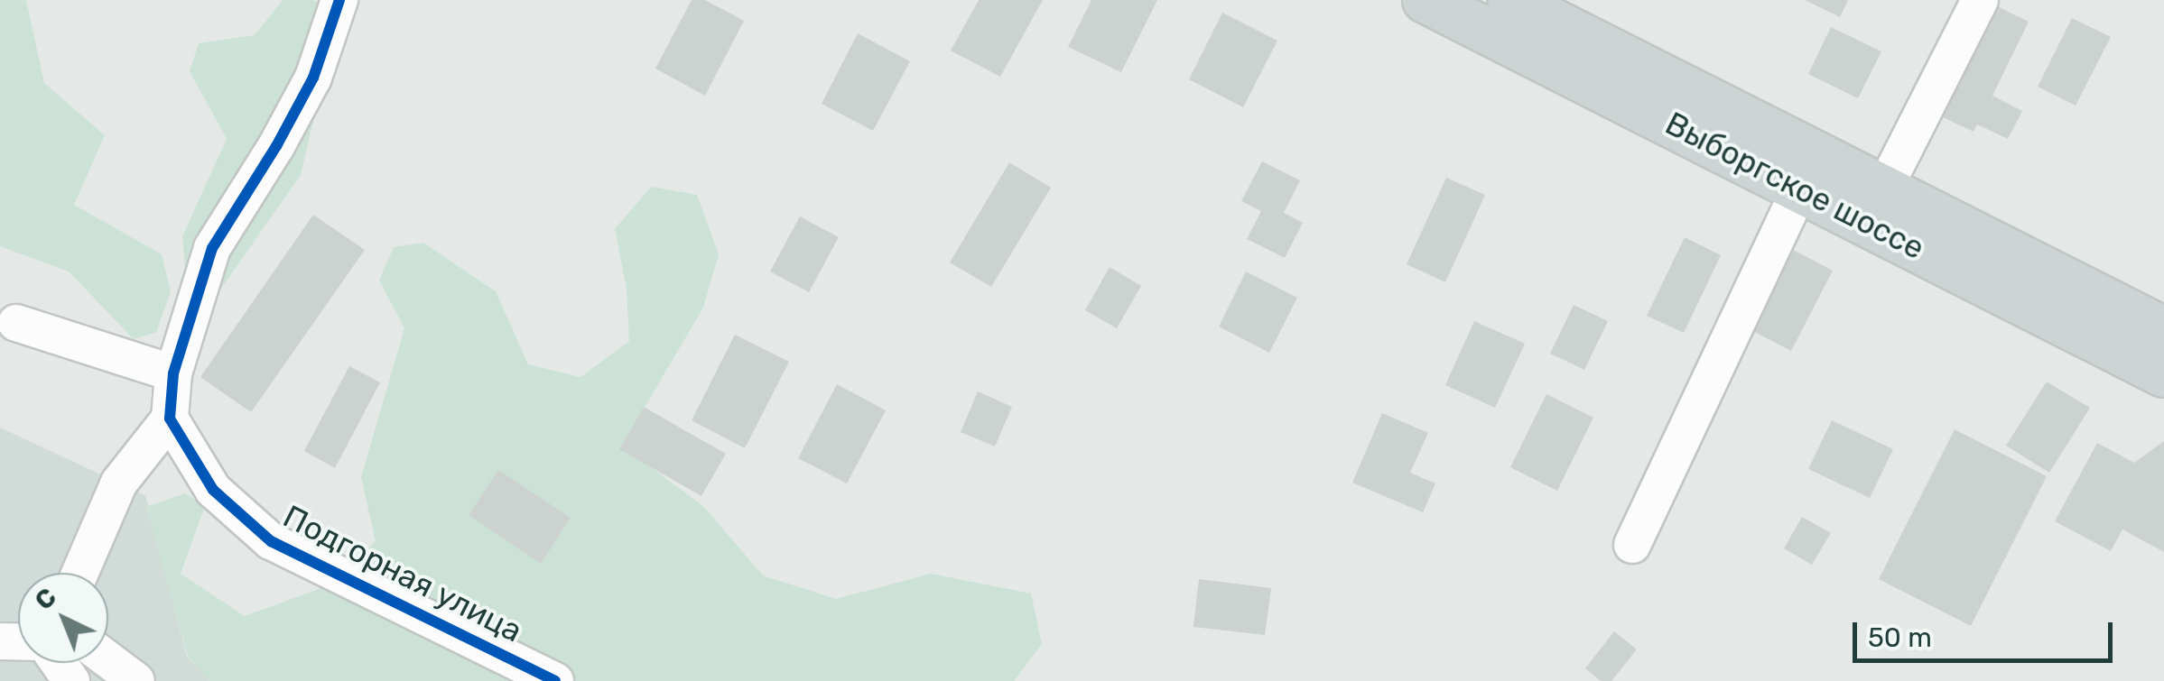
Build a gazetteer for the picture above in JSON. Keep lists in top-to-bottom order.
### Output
{
  "streets": {
    "main road": ["Выборгское шоссе"],
    "street": ["Подгорная улица"]
  },
  "scale_bar": "50 m",
  "north": "top left"
}
